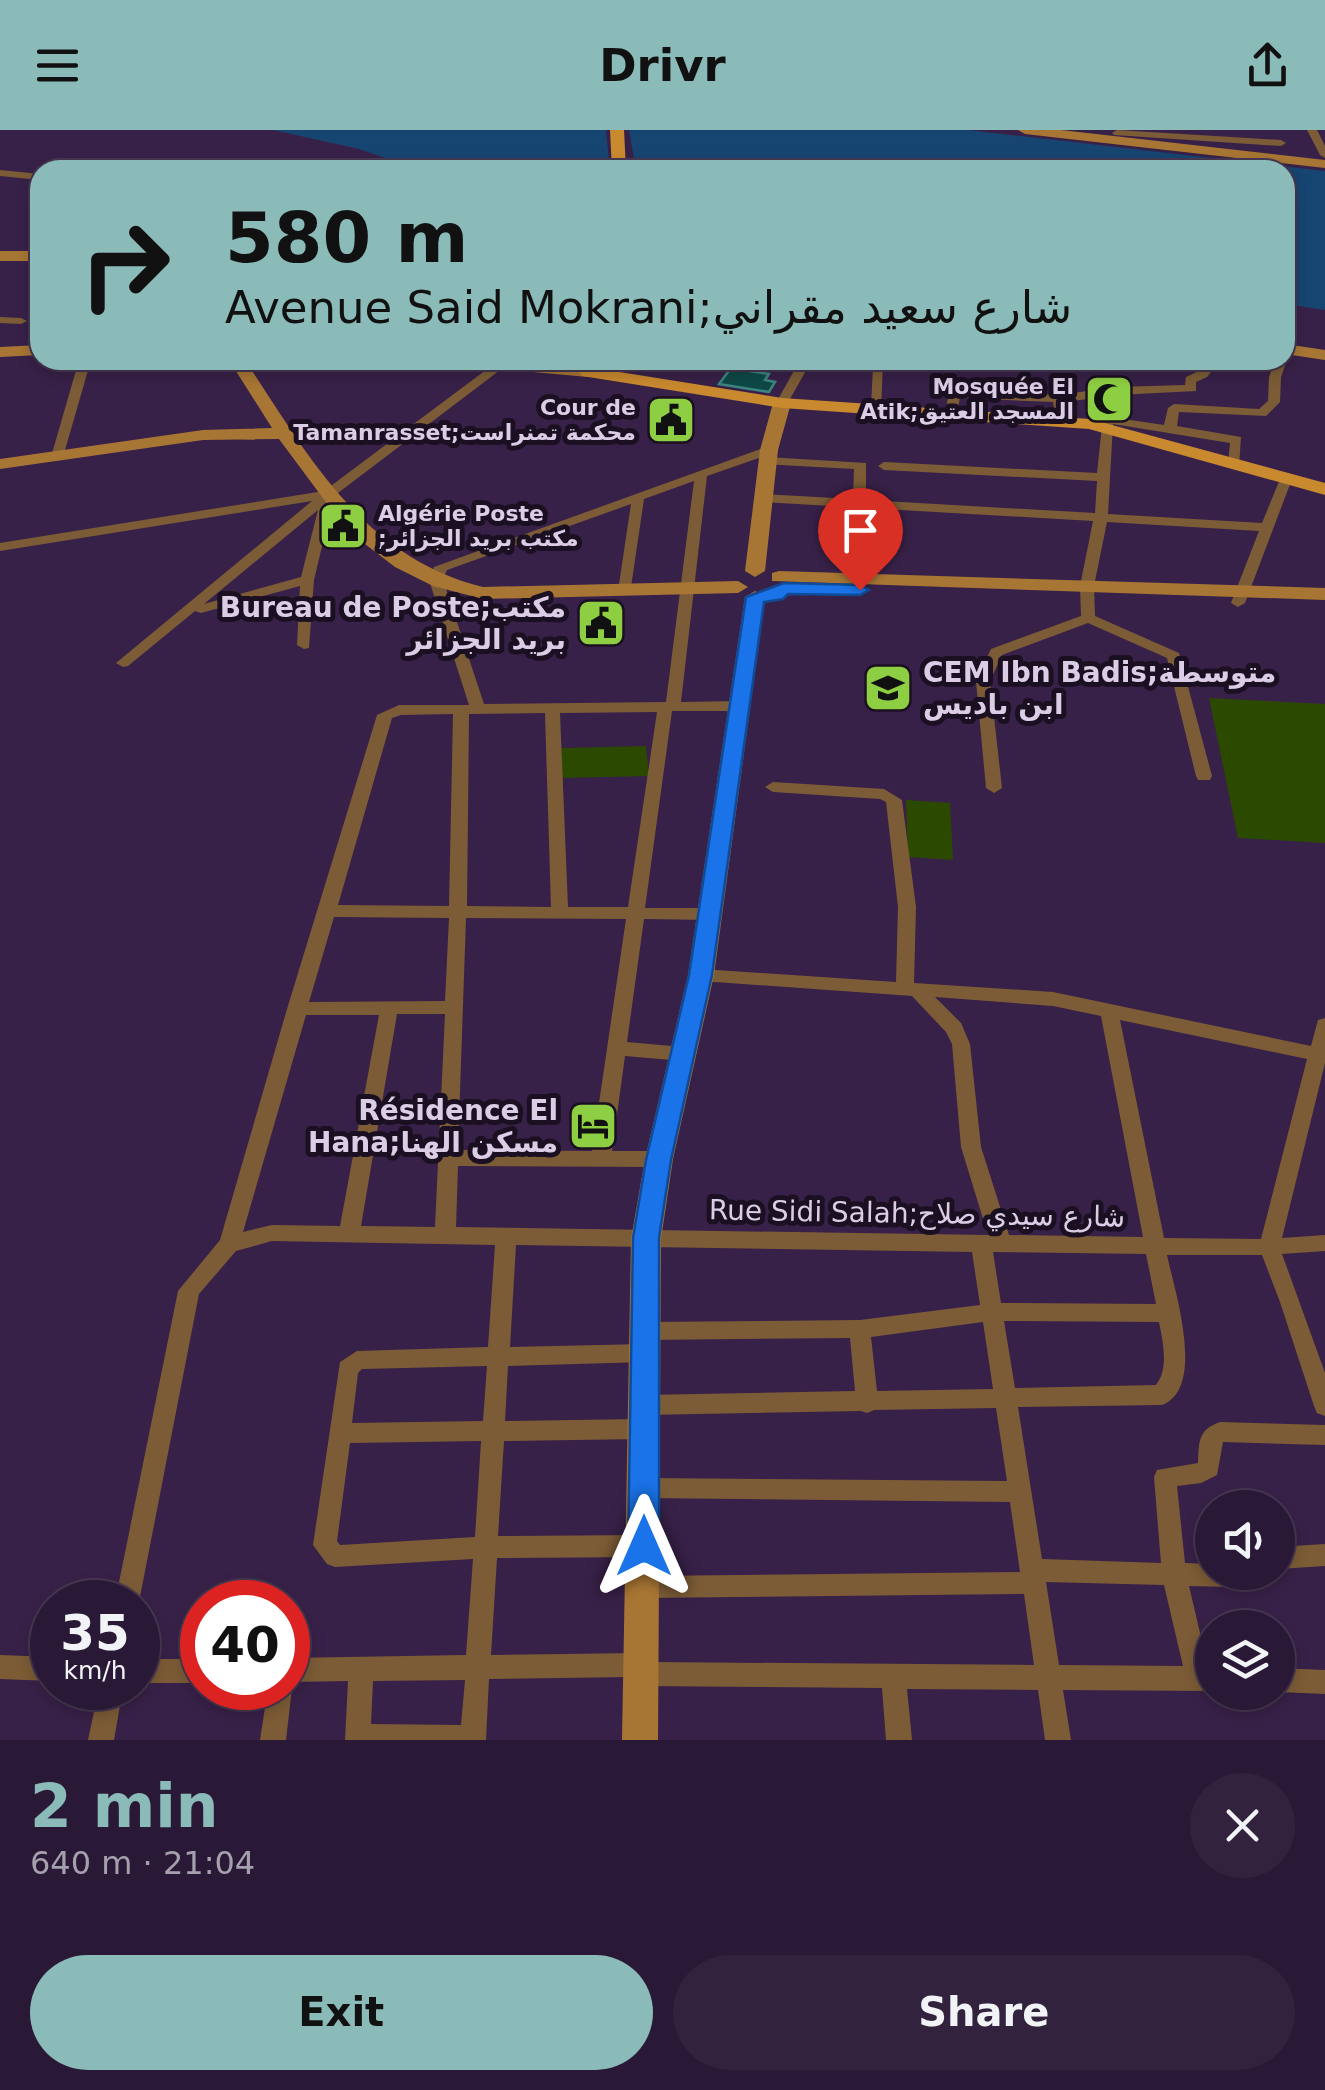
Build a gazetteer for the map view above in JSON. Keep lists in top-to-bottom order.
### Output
{
  "streets": {
    "street": ["Rue Sidi Salah;شارع سيدي صلاح"]
  },
  "places": {
    "mosque": ["Mosquée El Atik;المسجد العتيق"],
    "public building": ["Cour de Tamanrasset;محكمة تمنراست", "Algérie Poste ;مكتب بريد الجزائر", "Bureau de Poste;مكتب بريد الجزائر"],
    "school or university": ["CEM Ibn Badis;متوسطة ابن باديس"],
    "hotel": ["Résidence El Hana;مسكن الهنا"]
  },
  "page": {
    "header": "Drivr",
    "turn": ["580 m", "Avenue Said Mokrani;شارع سعيد مقراني"],
    "speed": "35 km/h",
    "limit": "40",
    "heading": ["2 min", "640 m · 21:04"],
    "buttons": ["Exit", "Share"]
  }
}
